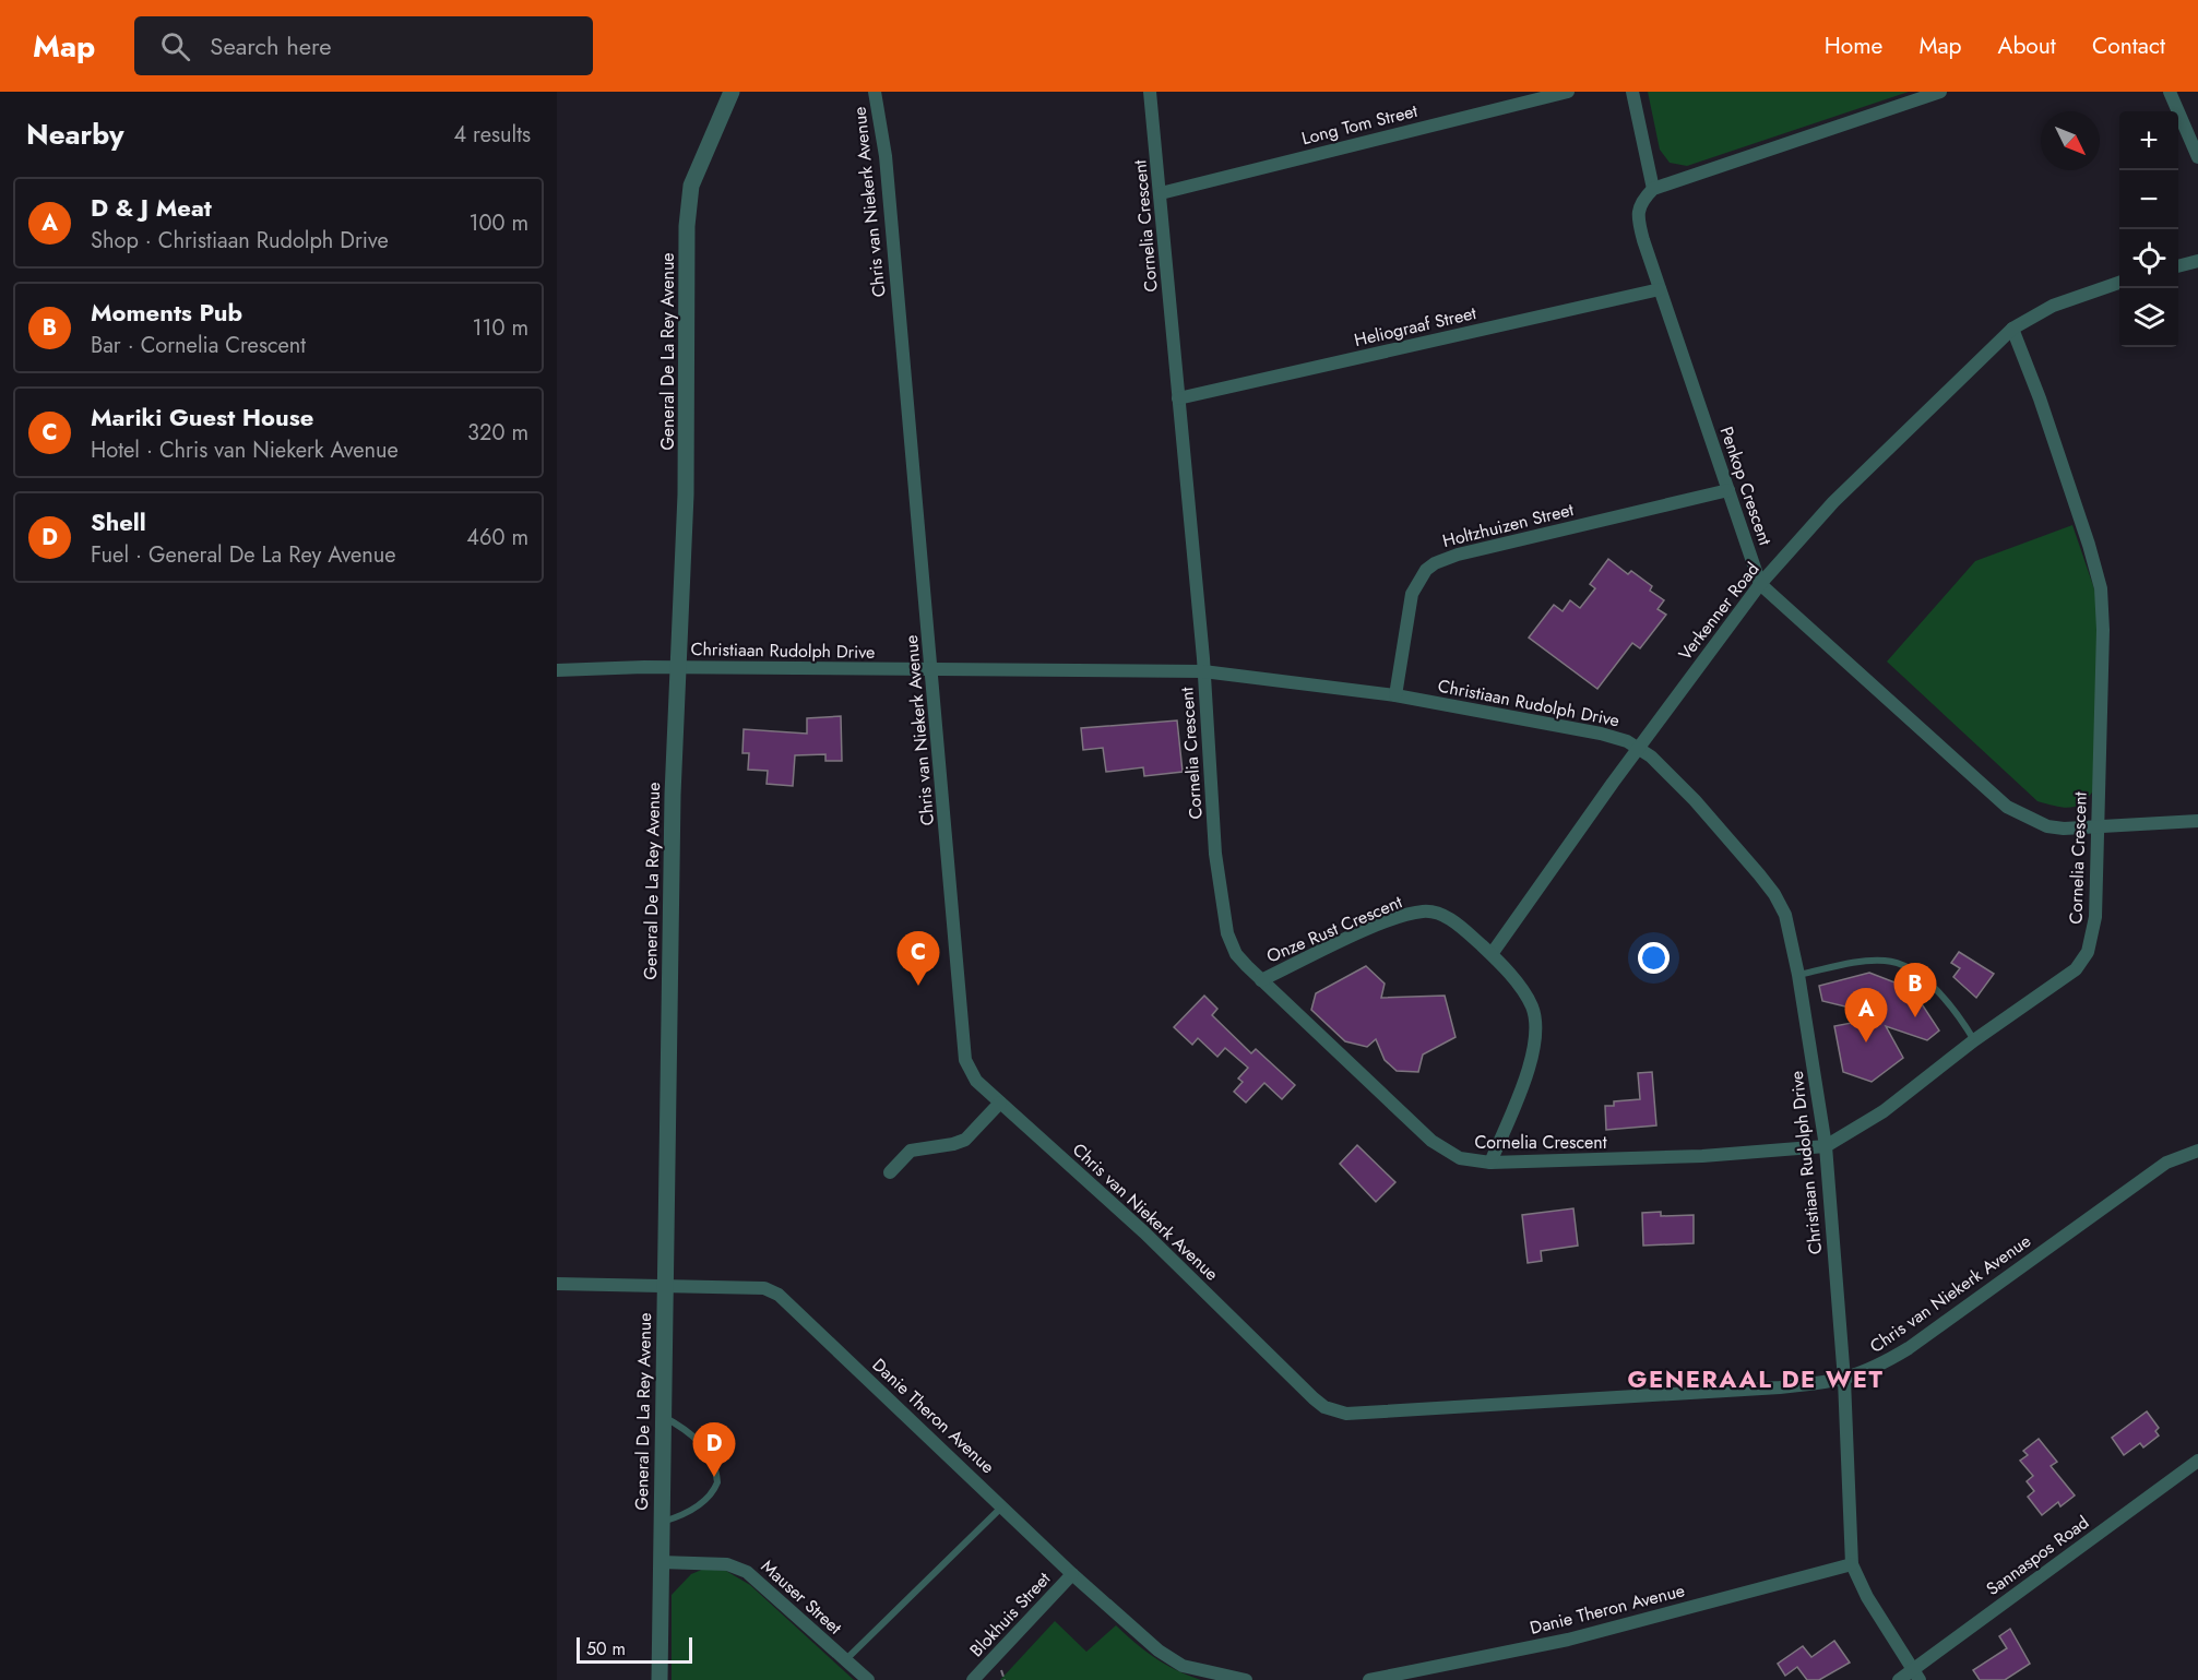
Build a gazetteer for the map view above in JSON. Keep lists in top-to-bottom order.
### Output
{
  "streets": {
    "street": [
      "Long Tom Street",
      "Chris van Niekerk Avenue",
      "Cornelia Crescent",
      "Heliograaf Street",
      "General De La Rey Avenue",
      "Penkop Crescent",
      "Holtzhuizen Street",
      "Verkenner Road",
      "Christiaan Rudolph Drive",
      "Onze Rust Crescent",
      "Danie Theron Avenue",
      "Sannaspos Road",
      "Mauser Street",
      "Blokhuis Street"
    ]
  },
  "crossings": [
    ["Long Tom Street", "Cornelia Crescent"],
    ["Chris van Niekerk Avenue", "Christiaan Rudolph Drive"],
    ["Cornelia Crescent", "Heliograaf Street"],
    ["Cornelia Crescent", "Penkop Crescent"],
    ["Cornelia Crescent", "Verkenner Road"],
    ["Cornelia Crescent", "Christiaan Rudolph Drive"],
    ["Cornelia Crescent", "Onze Rust Crescent"],
    ["Heliograaf Street", "Penkop Crescent"],
    ["General De La Rey Avenue", "Christiaan Rudolph Drive"],
    ["General De La Rey Avenue", "Danie Theron Avenue"],
    ["General De La Rey Avenue", "Mauser Street"],
    ["Penkop Crescent", "Holtzhuizen Street"],
    ["Penkop Crescent", "Verkenner Road"],
    ["Holtzhuizen Street", "Christiaan Rudolph Drive"],
    ["Verkenner Road", "Christiaan Rudolph Drive"],
    ["Verkenner Road", "Onze Rust Crescent"],
    ["Christiaan Rudolph Drive", "Danie Theron Avenue"],
    ["Christiaan Rudolph Drive", "Sannaspos Road"],
    ["Danie Theron Avenue", "Blokhuis Street"]
  ],
  "districts": ["GENERAAL DE WET"],
  "scale_bar": "50 m",
  "north": "bottom right",
  "page": {
    "header": "Map",
    "search": "Search here",
    "nav": [
      "Home",
      "Map",
      "About",
      "Contact"
    ],
    "heading": ["Nearby", "4 results"],
    "map_buttons": ["+", "−"],
    "list": [
      {
        "mark": "A",
        "name": "D & J Meat",
        "note": "Shop · Christiaan Rudolph Drive",
        "value": "100 m"
      },
      {
        "mark": "B",
        "name": "Moments Pub",
        "note": "Bar · Cornelia Crescent",
        "value": "110 m"
      },
      {
        "mark": "C",
        "name": "Mariki Guest House",
        "note": "Hotel · Chris van Niekerk Avenue",
        "value": "320 m"
      },
      {
        "mark": "D",
        "name": "Shell",
        "note": "Fuel · General De La Rey Avenue",
        "value": "460 m"
      }
    ],
    "pins": [
      "C",
      "B",
      "A",
      "D"
    ],
    "scale": "50 m"
  }
}
